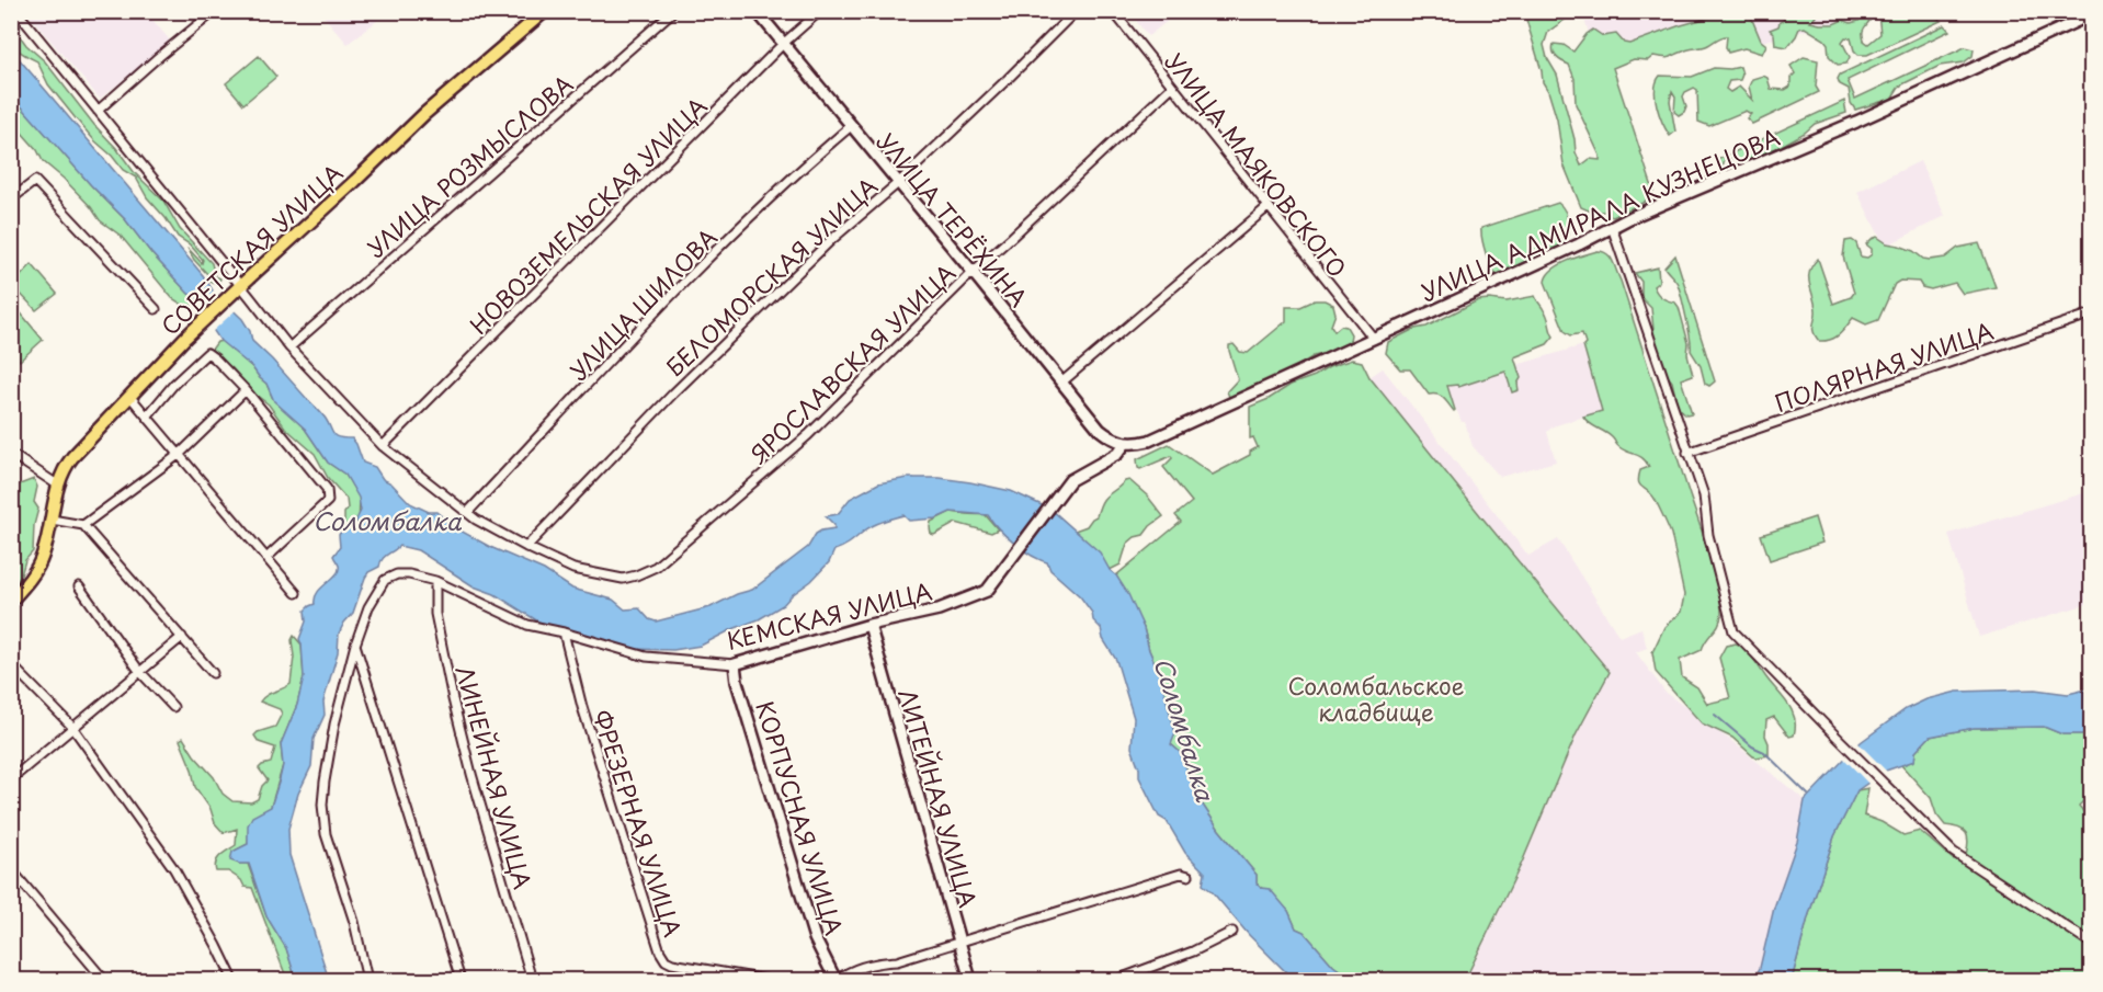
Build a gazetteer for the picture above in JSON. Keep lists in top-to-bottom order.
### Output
{
  "streets": {
    "main road": [
      "УЛИЦА АДМИРАЛА КУЗНЕЦОВА",
      "УЛИЦА ТЕРЁХИНА",
      "СОВЕТСКАЯ УЛИЦА",
      "КЕМСКАЯ УЛИЦА",
      "ЛИТЕЙНАЯ УЛИЦА",
      "КОРПУСНАЯ УЛИЦА"
    ],
    "street": [
      "УЛИЦА МАЯКОВСКОГО",
      "УЛИЦА РОЗМЫСЛОВА",
      "НОВОЗЕМЕЛЬСКАЯ УЛИЦА",
      "БЕЛОМОРСКАЯ УЛИЦА",
      "УЛИЦА ШИЛОВА",
      "ЯРОСЛАВСКАЯ УЛИЦА",
      "ПОЛЯРНАЯ УЛИЦА",
      "ЛИНЕЙНАЯ УЛИЦА",
      "ФРЕЗЕРНАЯ УЛИЦА"
    ]
  },
  "crossings": [
    ["УЛИЦА МАЯКОВСКОГО", "УЛИЦА АДМИРАЛА КУЗНЕЦОВА"],
    ["УЛИЦА МАЯКОВСКОГО", "ЯРОСЛАВСКАЯ УЛИЦА"],
    ["УЛИЦА АДМИРАЛА КУЗНЕЦОВА", "УЛИЦА ТЕРЁХИНА"],
    ["УЛИЦА АДМИРАЛА КУЗНЕЦОВА", "КЕМСКАЯ УЛИЦА"],
    ["НОВОЗЕМЕЛЬСКАЯ УЛИЦА", "УЛИЦА ТЕРЁХИНА"],
    ["УЛИЦА ТЕРЁХИНА", "БЕЛОМОРСКАЯ УЛИЦА"],
    ["УЛИЦА ТЕРЁХИНА", "УЛИЦА ШИЛОВА"],
    ["УЛИЦА ТЕРЁХИНА", "ЯРОСЛАВСКАЯ УЛИЦА"],
    ["УЛИЦА ТЕРЁХИНА", "КЕМСКАЯ УЛИЦА"],
    ["БЕЛОМОРСКАЯ УЛИЦА", "ЯРОСЛАВСКАЯ УЛИЦА"],
    ["КЕМСКАЯ УЛИЦА", "ЛИНЕЙНАЯ УЛИЦА"],
    ["КЕМСКАЯ УЛИЦА", "ЛИТЕЙНАЯ УЛИЦА"],
    ["КЕМСКАЯ УЛИЦА", "КОРПУСНАЯ УЛИЦА"],
    ["КЕМСКАЯ УЛИЦА", "ФРЕЗЕРНАЯ УЛИЦА"]
  ],
  "water": ["Соломбалка"],
  "parks": ["Соломбальское кладбище"]
}
